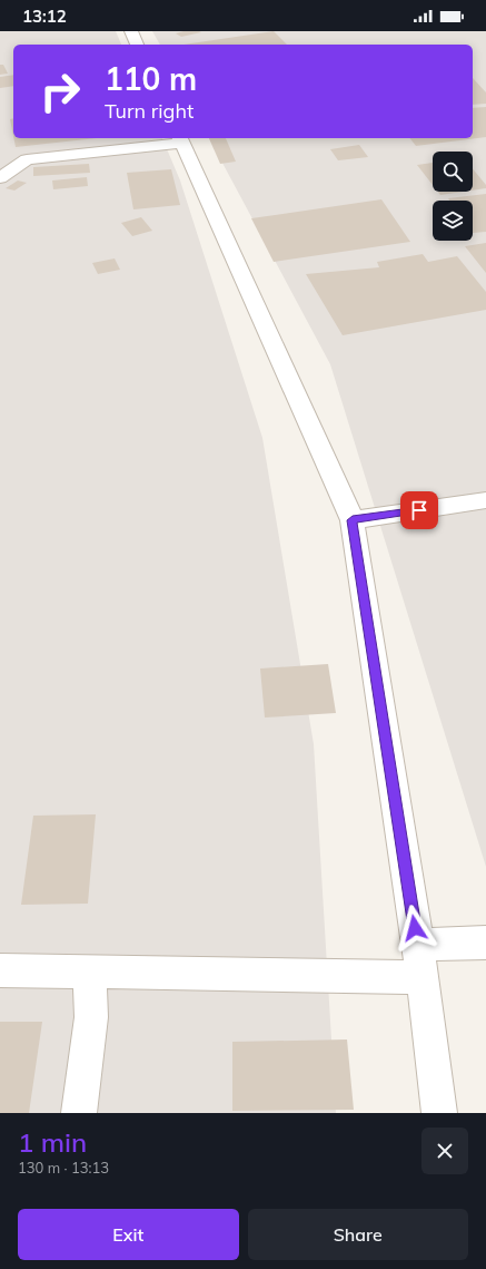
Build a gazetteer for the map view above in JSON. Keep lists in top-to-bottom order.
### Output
{
  "page": {
    "status": "13:12",
    "turn": ["110 m", "Turn right"],
    "heading": ["1 min", "130 m · 13:13"],
    "buttons": ["Exit", "Share"]
  }
}
